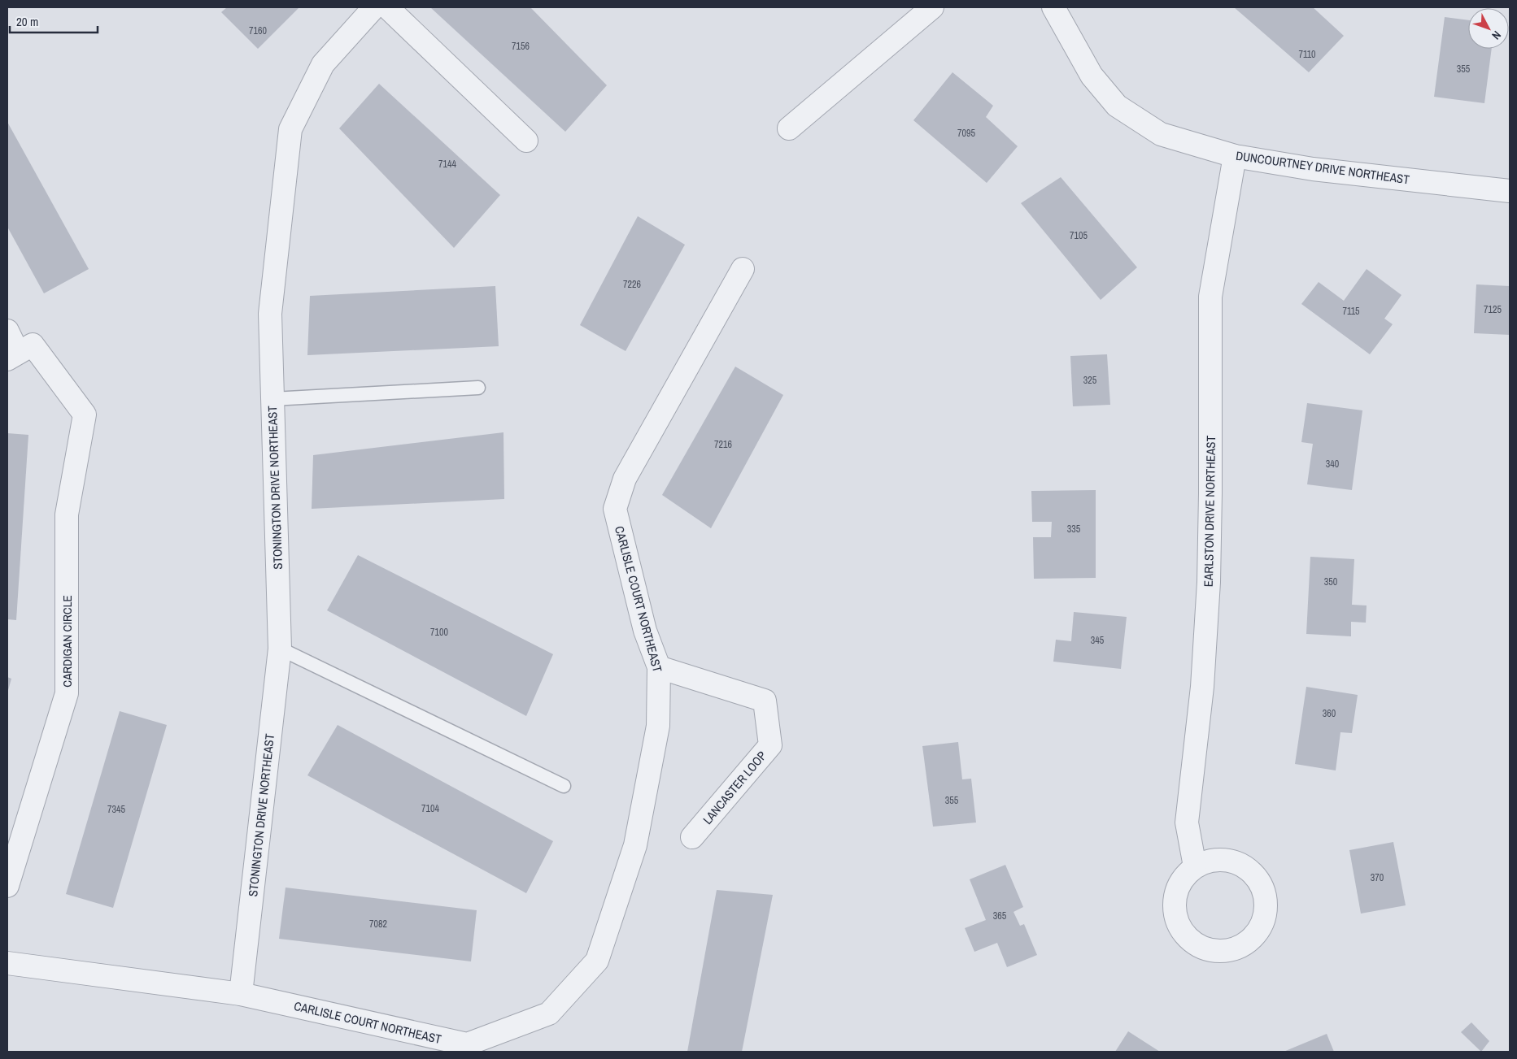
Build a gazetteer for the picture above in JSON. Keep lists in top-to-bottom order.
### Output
{
  "streets": {
    "street": [
      "DUNCOURTNEY DRIVE NORTHEAST",
      "STONINGTON DRIVE NORTHEAST",
      "EARLSTON DRIVE NORTHEAST",
      "CARLISLE COURT NORTHEAST",
      "CARDIGAN CIRCLE",
      "LANCASTER LOOP"
    ]
  },
  "crossings": [
    ["DUNCOURTNEY DRIVE NORTHEAST", "EARLSTON DRIVE NORTHEAST"],
    ["STONINGTON DRIVE NORTHEAST", "CARLISLE COURT NORTHEAST"],
    ["CARLISLE COURT NORTHEAST", "LANCASTER LOOP"]
  ],
  "house_numbers": [
    "7160",
    "7156",
    "7110",
    "355",
    "7095",
    "7144",
    "7105",
    "7226",
    "7125",
    "7115",
    "325",
    "7216",
    "340",
    "335",
    "350",
    "7100",
    "345",
    "360",
    "355",
    "7104",
    "7345",
    "370",
    "365",
    "7082"
  ],
  "scale_bar": "20 m",
  "north": "bottom right"
}
